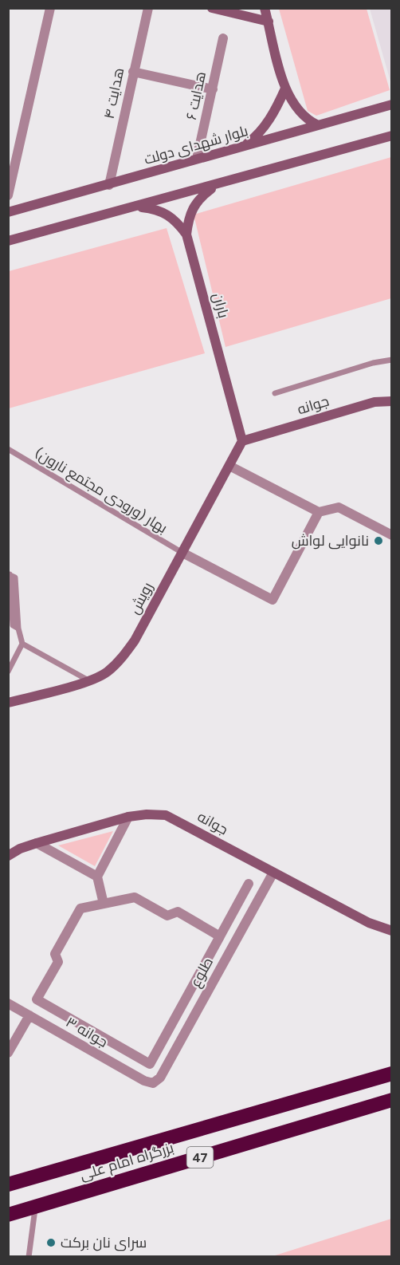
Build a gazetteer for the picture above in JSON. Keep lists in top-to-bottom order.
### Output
{
  "streets": {
    "highway": ["47", "بزرگراه امام علی"],
    "street": [
      "هدایت ۴",
      "هدایت ۶",
      "بلوار شهدای دولت",
      "باران",
      "جوانه",
      "رویش",
      "طلوع",
      "جوانه ۳"
    ],
    "lane": ["بهار (ورودی مجتمع نارون)"]
  },
  "crossings": [
    ["هدایت ۴", "بلوار شهدای دولت"],
    ["هدایت ۶", "بلوار شهدای دولت"],
    ["باران", "جوانه"],
    ["باران", "رویش"],
    ["جوانه", "رویش"],
    ["جوانه", "طلوع"],
    ["بهار (ورودی مجتمع نارون)", "رویش"],
    ["طلوع", "جوانه ۳"]
  ],
  "places": ["نانوایی لواش", "سرای نان برکت"]
}
